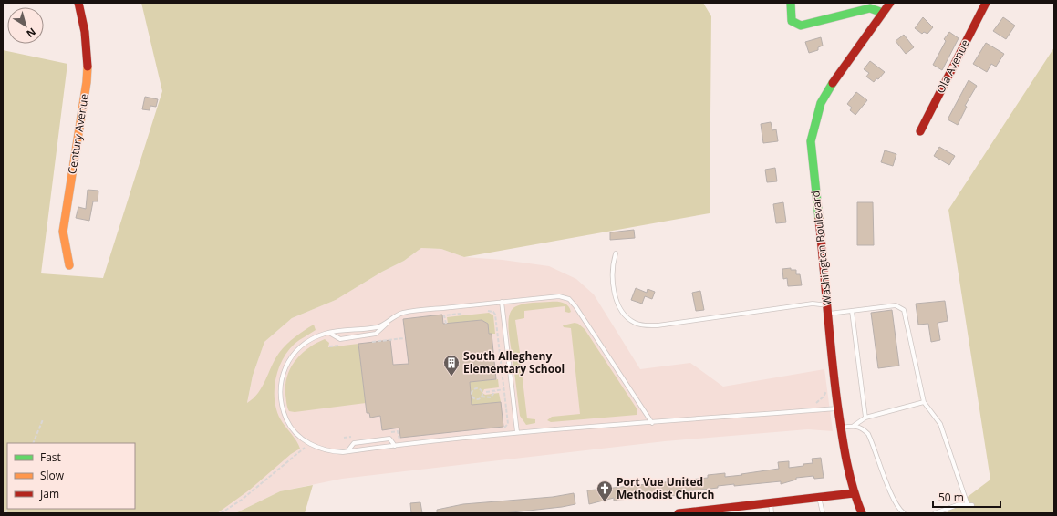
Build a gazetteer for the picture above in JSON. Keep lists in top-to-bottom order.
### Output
{
  "streets": {
    "street": ["Ola Avenue", "Century Avenue", "Washington Boulevard"]
  },
  "places": {
    "building": ["South Allegheny Elementary School"],
    "church": ["Port Vue United Methodist Church"]
  },
  "legend": ["Fast", "Slow", "Jam"],
  "scale_bar": "50 m",
  "north": "bottom right"
}
